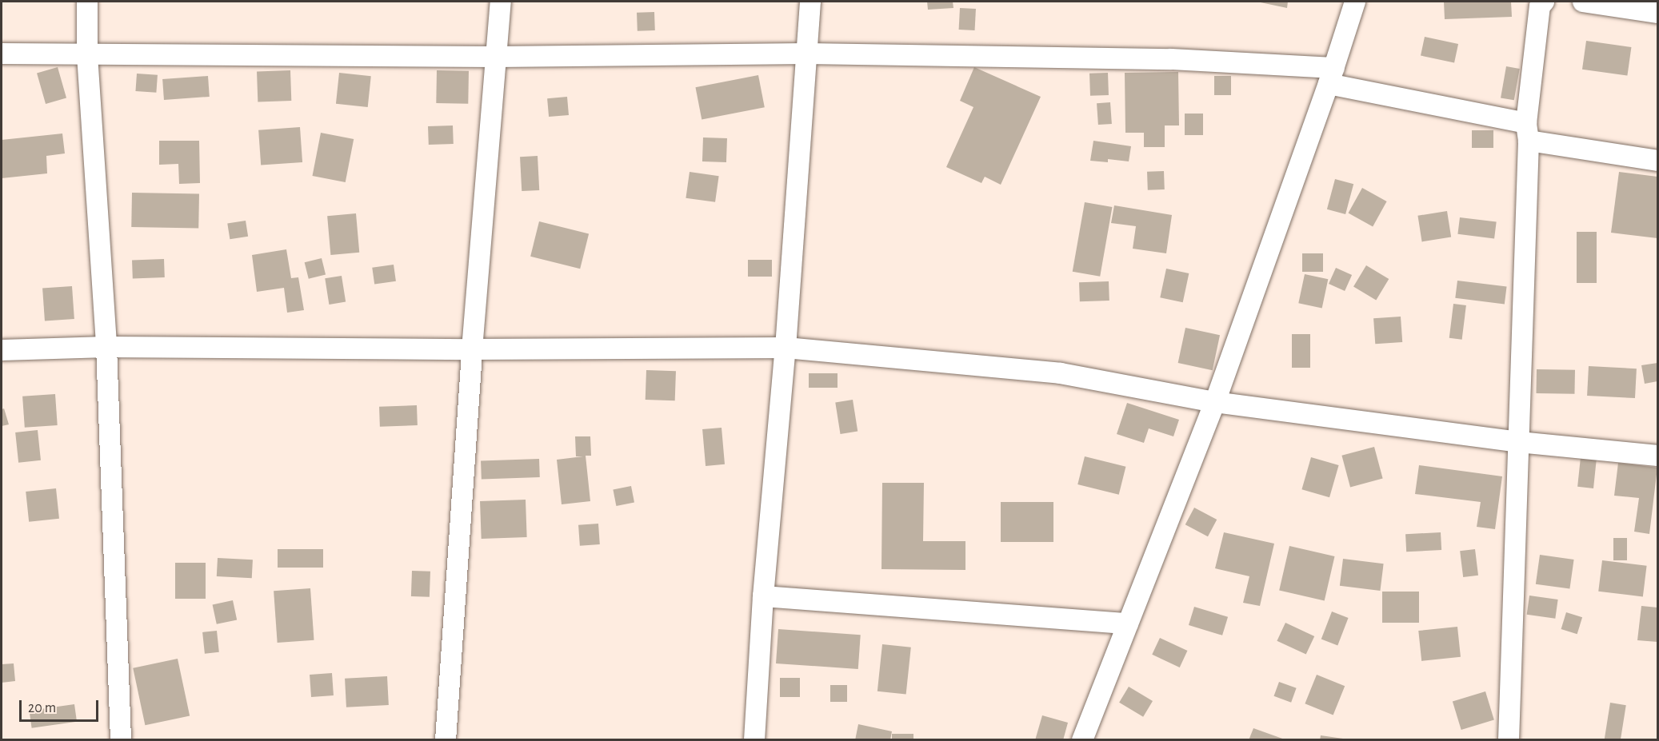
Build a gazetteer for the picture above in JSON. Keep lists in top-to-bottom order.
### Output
{
  "scale_bar": "20 m"
}
